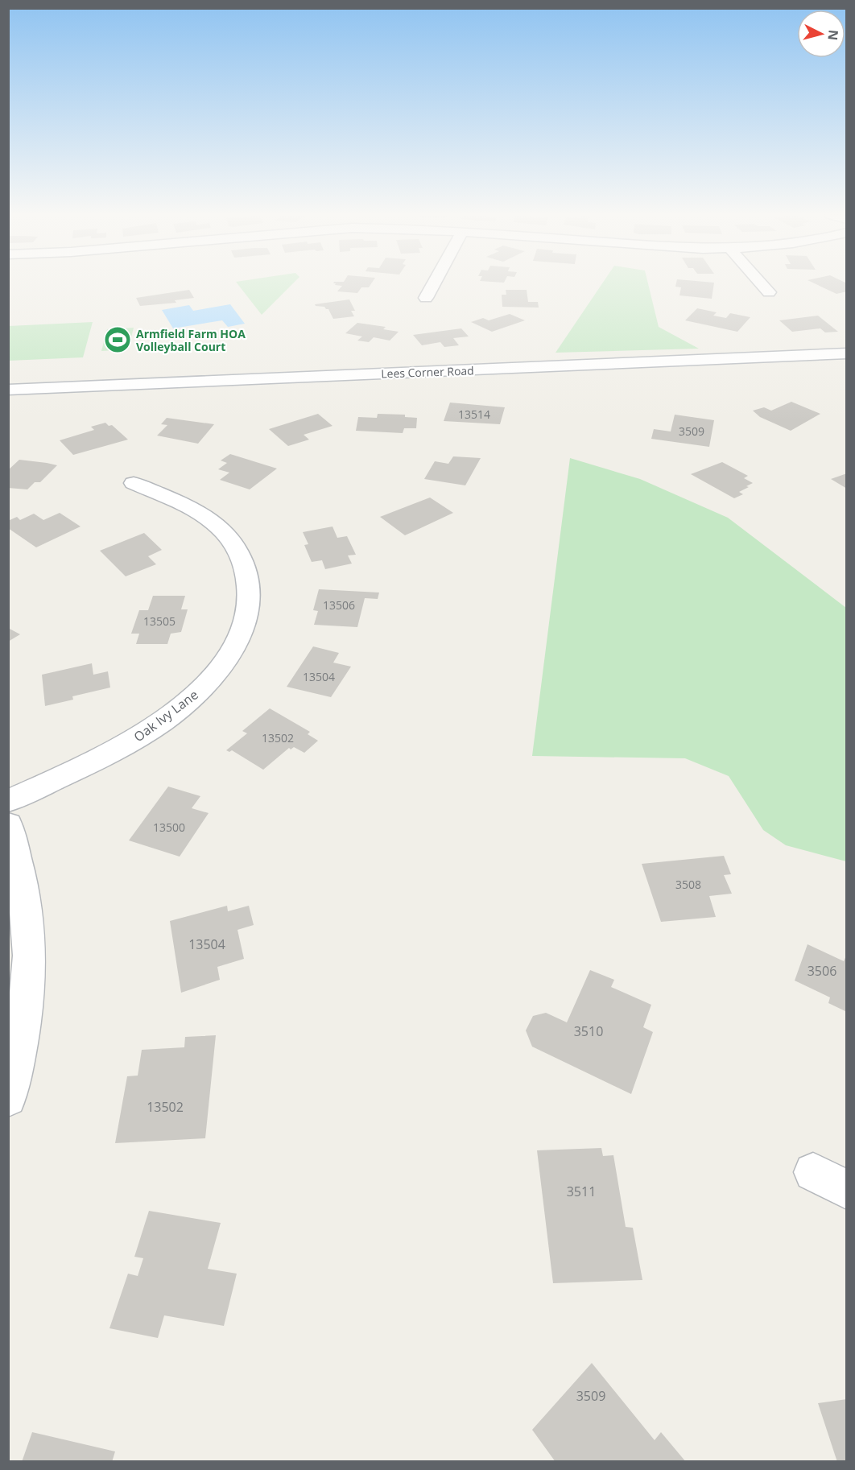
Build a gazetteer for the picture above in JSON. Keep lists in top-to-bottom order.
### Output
{
  "streets": {
    "street": ["Lees Corner Road", "Oak Ivy Lane"]
  },
  "places": {
    "sports": ["Armfield Farm HOA Volleyball Court"]
  },
  "house_numbers": [
    "13514",
    "3509",
    "13506",
    "13505",
    "13504",
    "13502",
    "13500",
    "3508",
    "13504",
    "3506",
    "3510",
    "13502",
    "3511",
    "3509"
  ],
  "north": "right"
}
